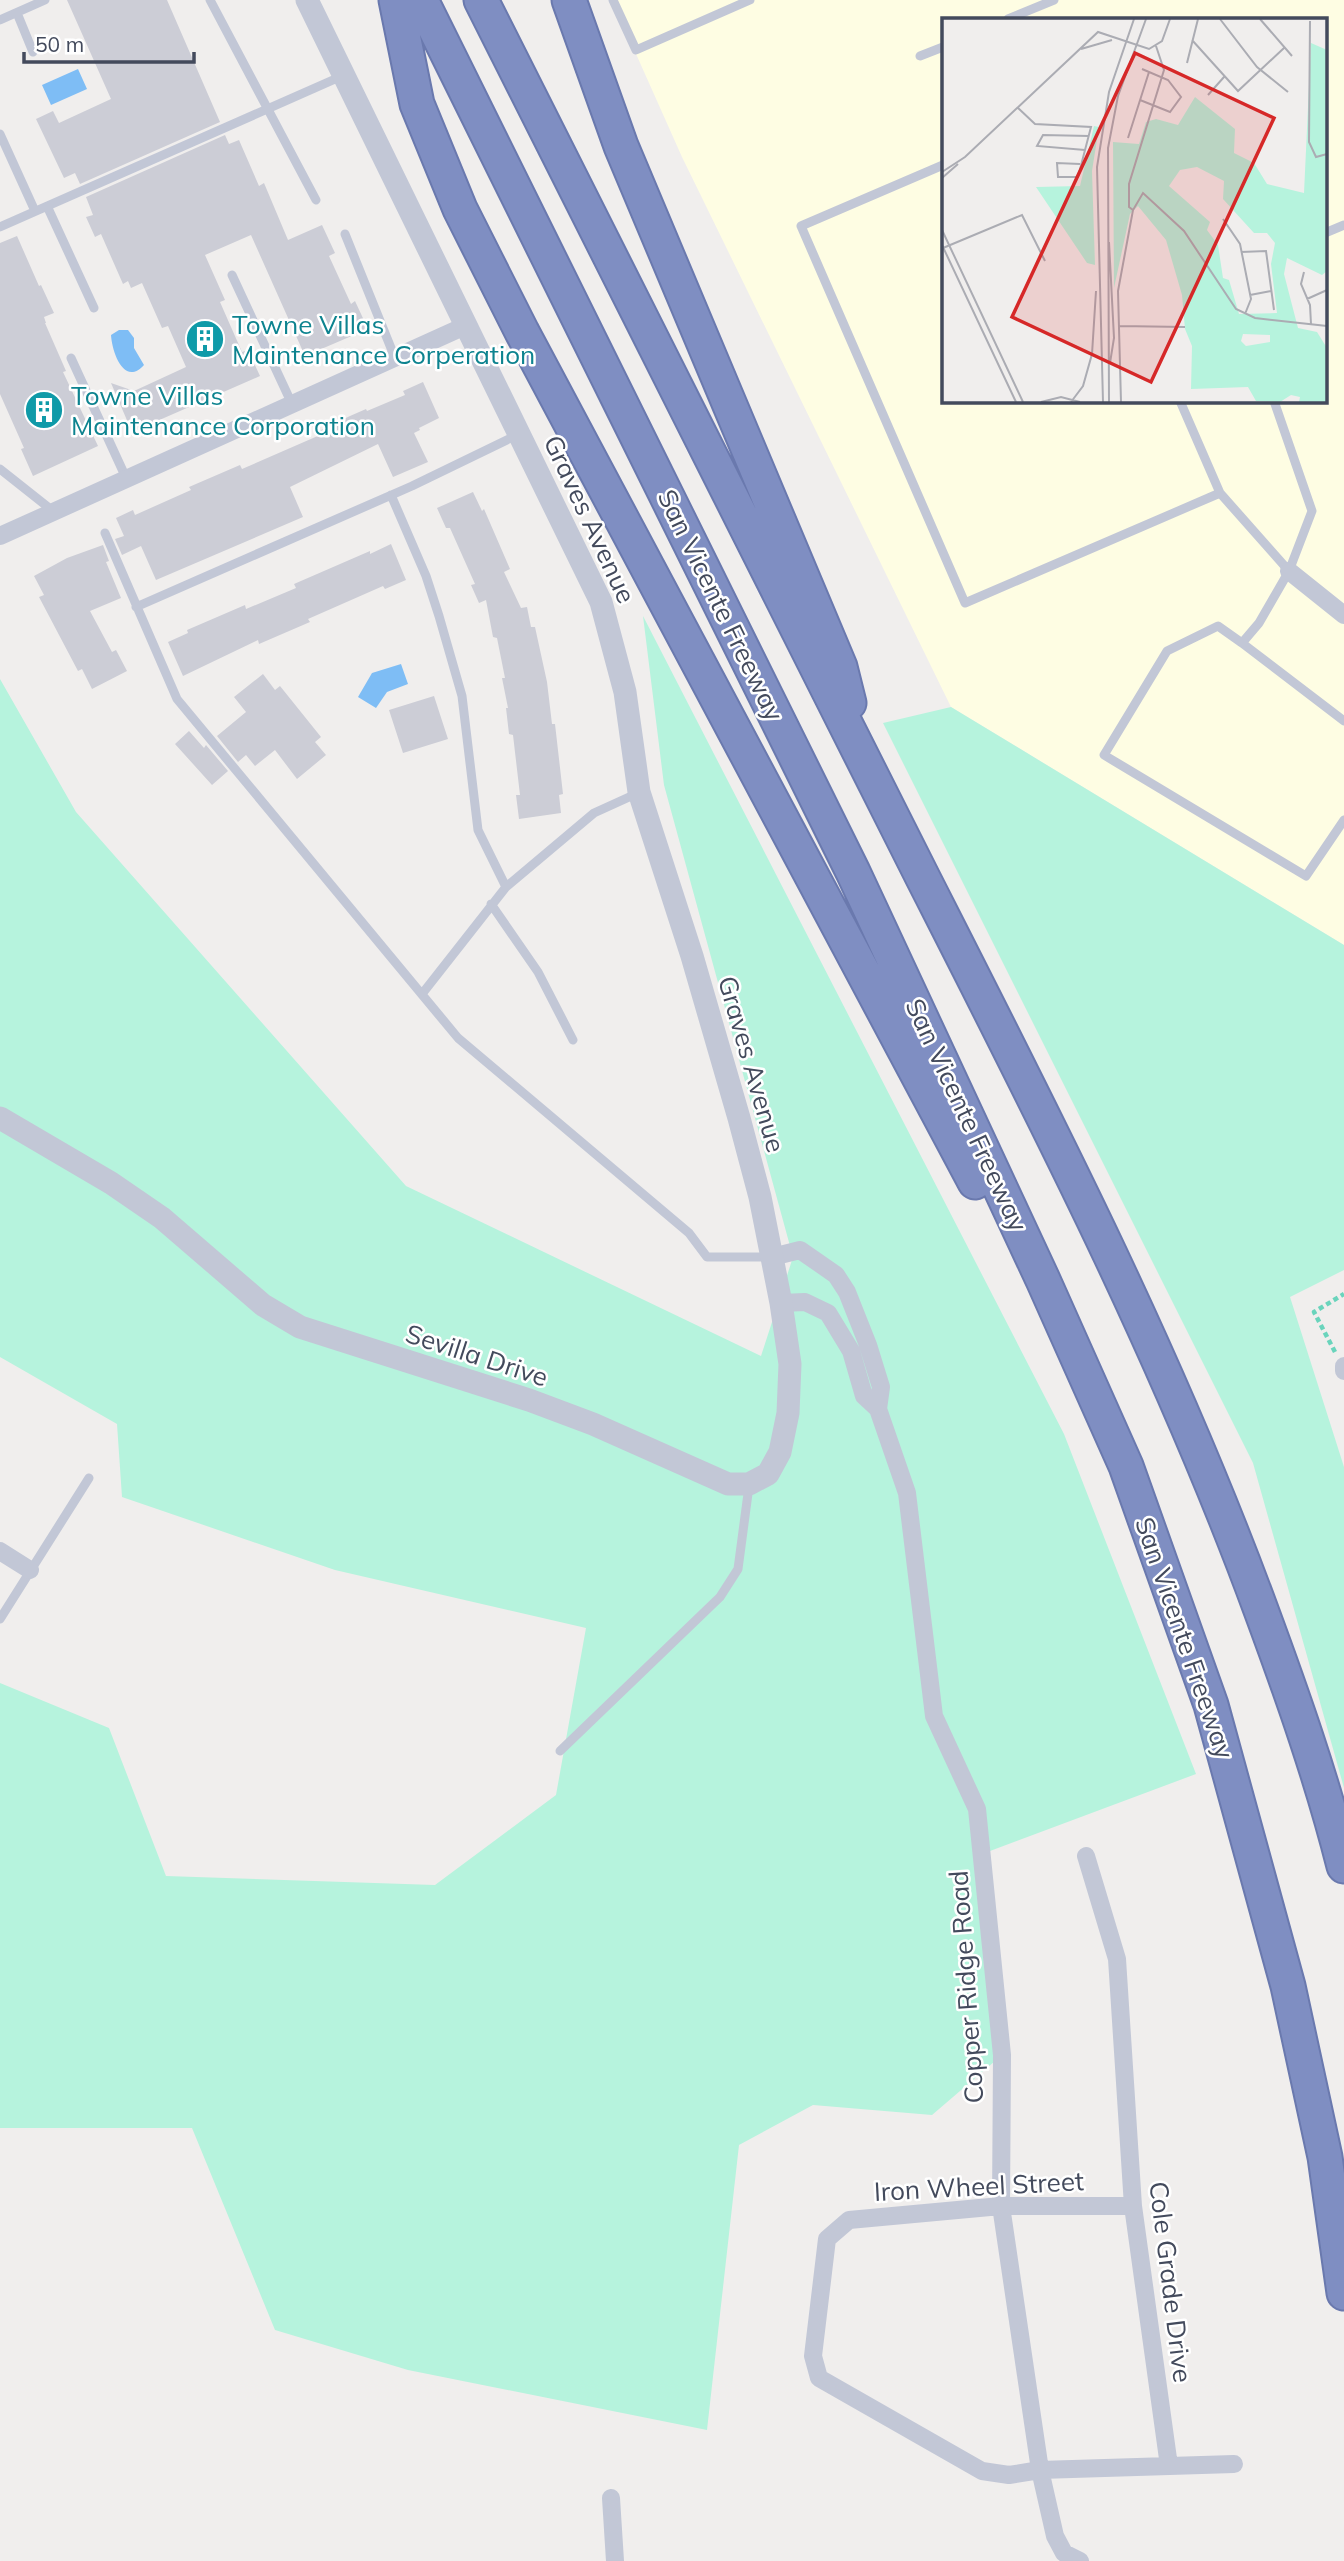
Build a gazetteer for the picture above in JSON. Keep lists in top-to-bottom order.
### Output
{
  "streets": {
    "highway": ["San Vicente Freeway"],
    "street": [
      "Graves Avenue",
      "Sevilla Drive",
      "Copper Ridge Road",
      "Iron Wheel Street",
      "Cole Grade Drive"
    ]
  },
  "crossings": [
    ["Graves Avenue", "Copper Ridge Road"],
    ["Copper Ridge Road", "Iron Wheel Street"],
    ["Iron Wheel Street", "Cole Grade Drive"]
  ],
  "places": {
    "building": ["Towne Villas Maintenance Corperation", "Towne Villas Maintenance Corporation"]
  },
  "scale_bar": "50 m"
}
